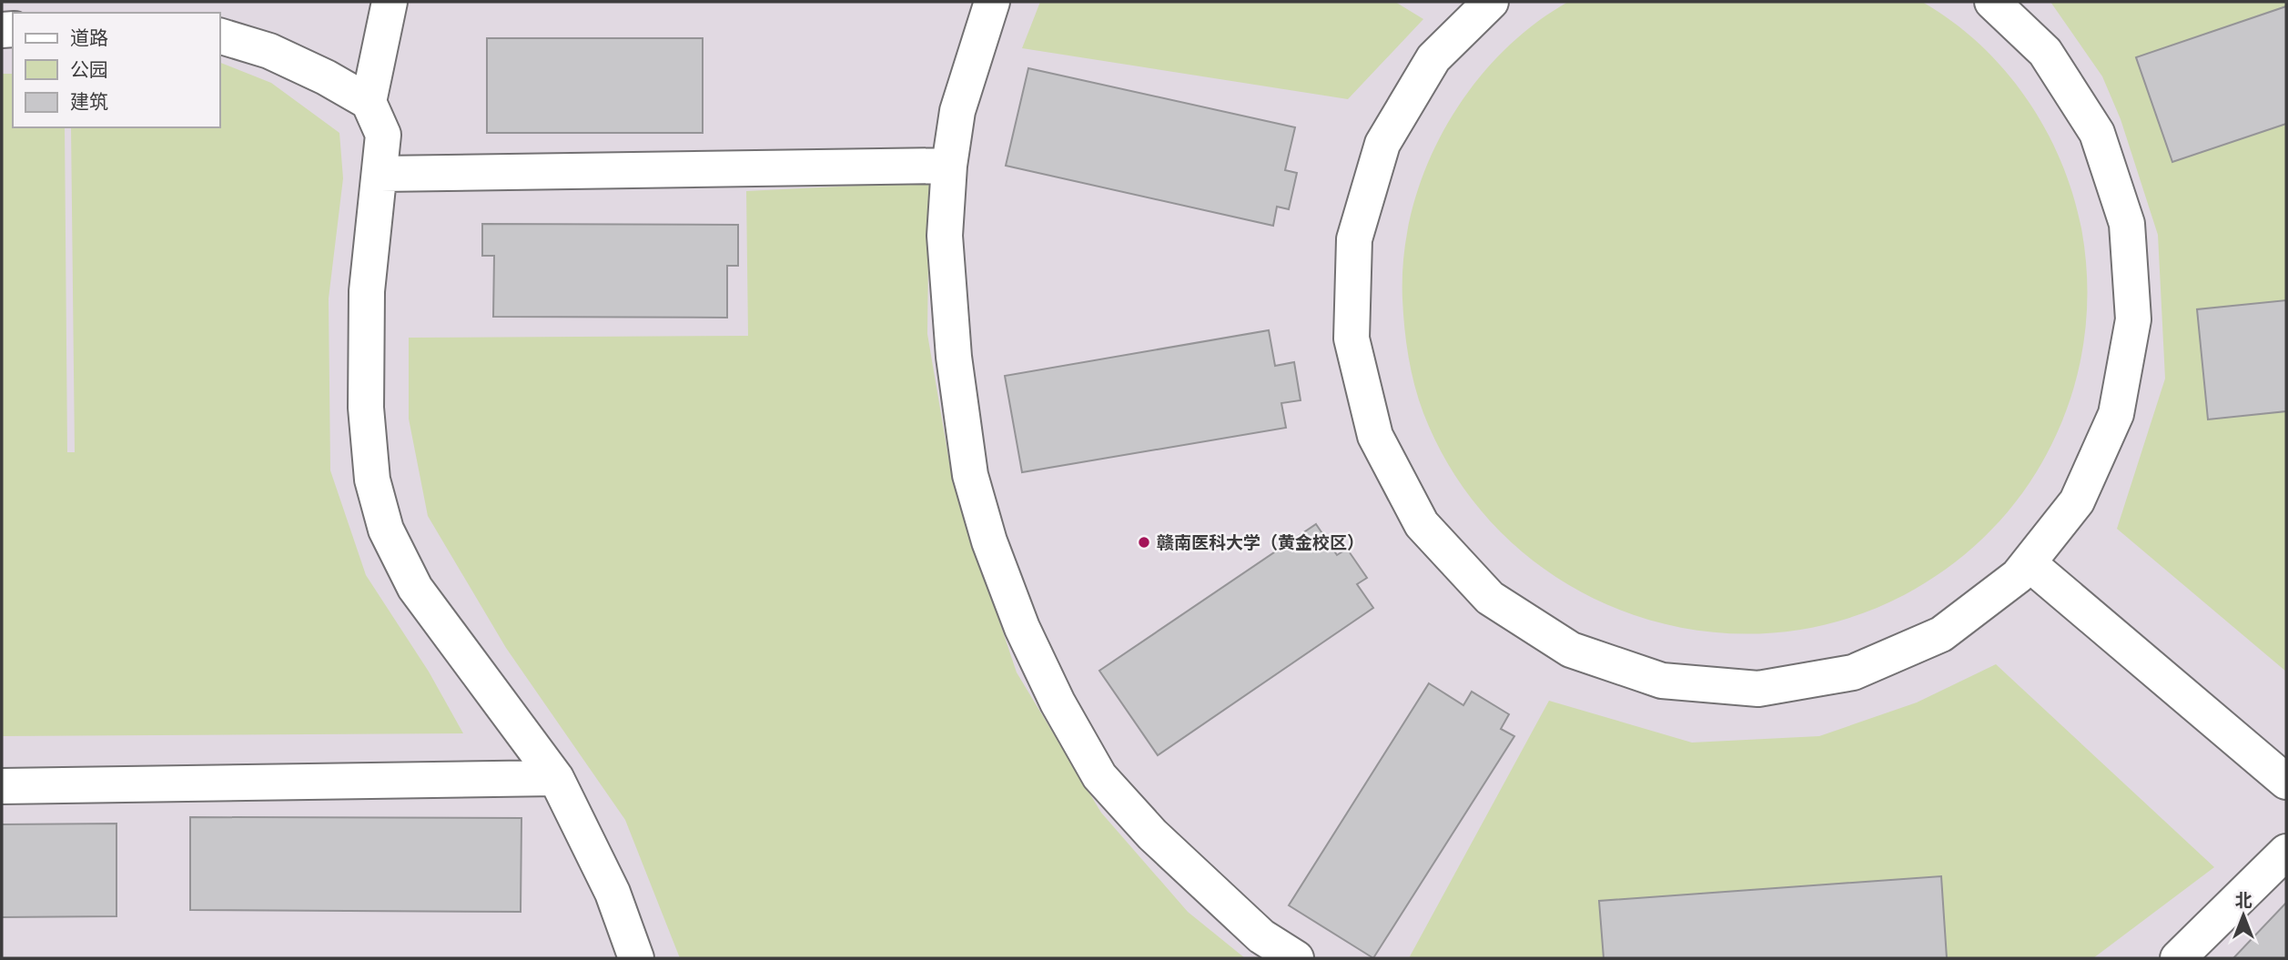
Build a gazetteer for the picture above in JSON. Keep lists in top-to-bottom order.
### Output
{
  "places": ["赣南医科大学（黄金校区）"],
  "legend": ["道路", "公园", "建筑"],
  "north": "top"
}
